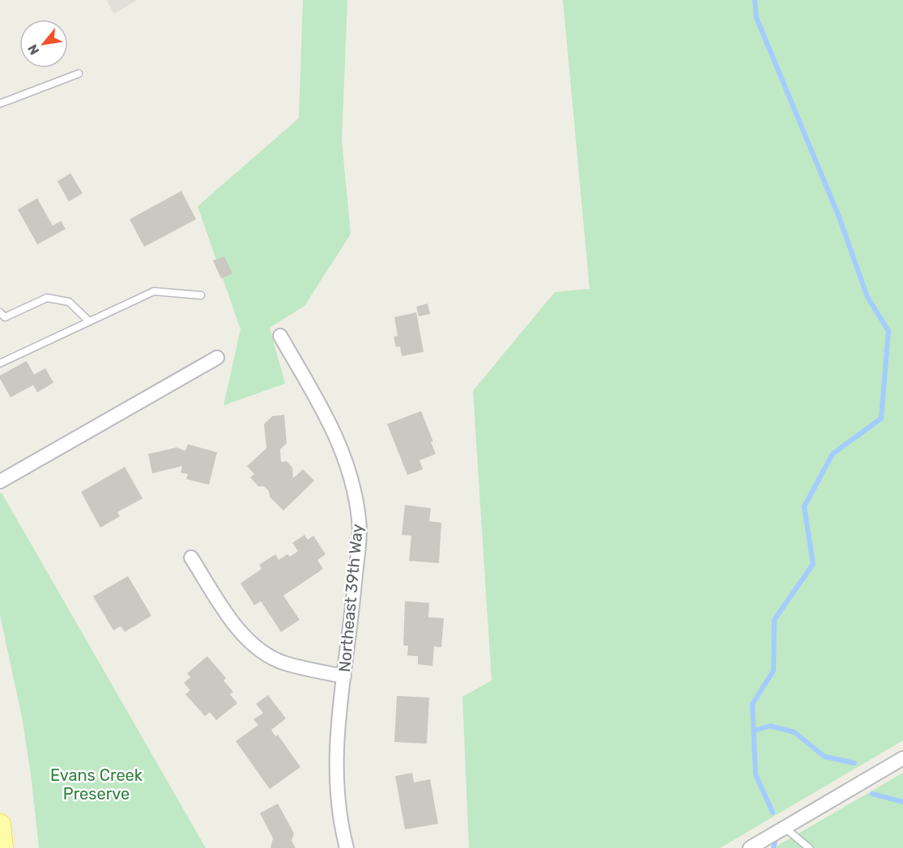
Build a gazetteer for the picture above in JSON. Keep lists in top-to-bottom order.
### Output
{
  "streets": {
    "street": ["Northeast 39th Way"]
  },
  "parks": ["Evans Creek Preserve"],
  "north": "bottom left"
}
